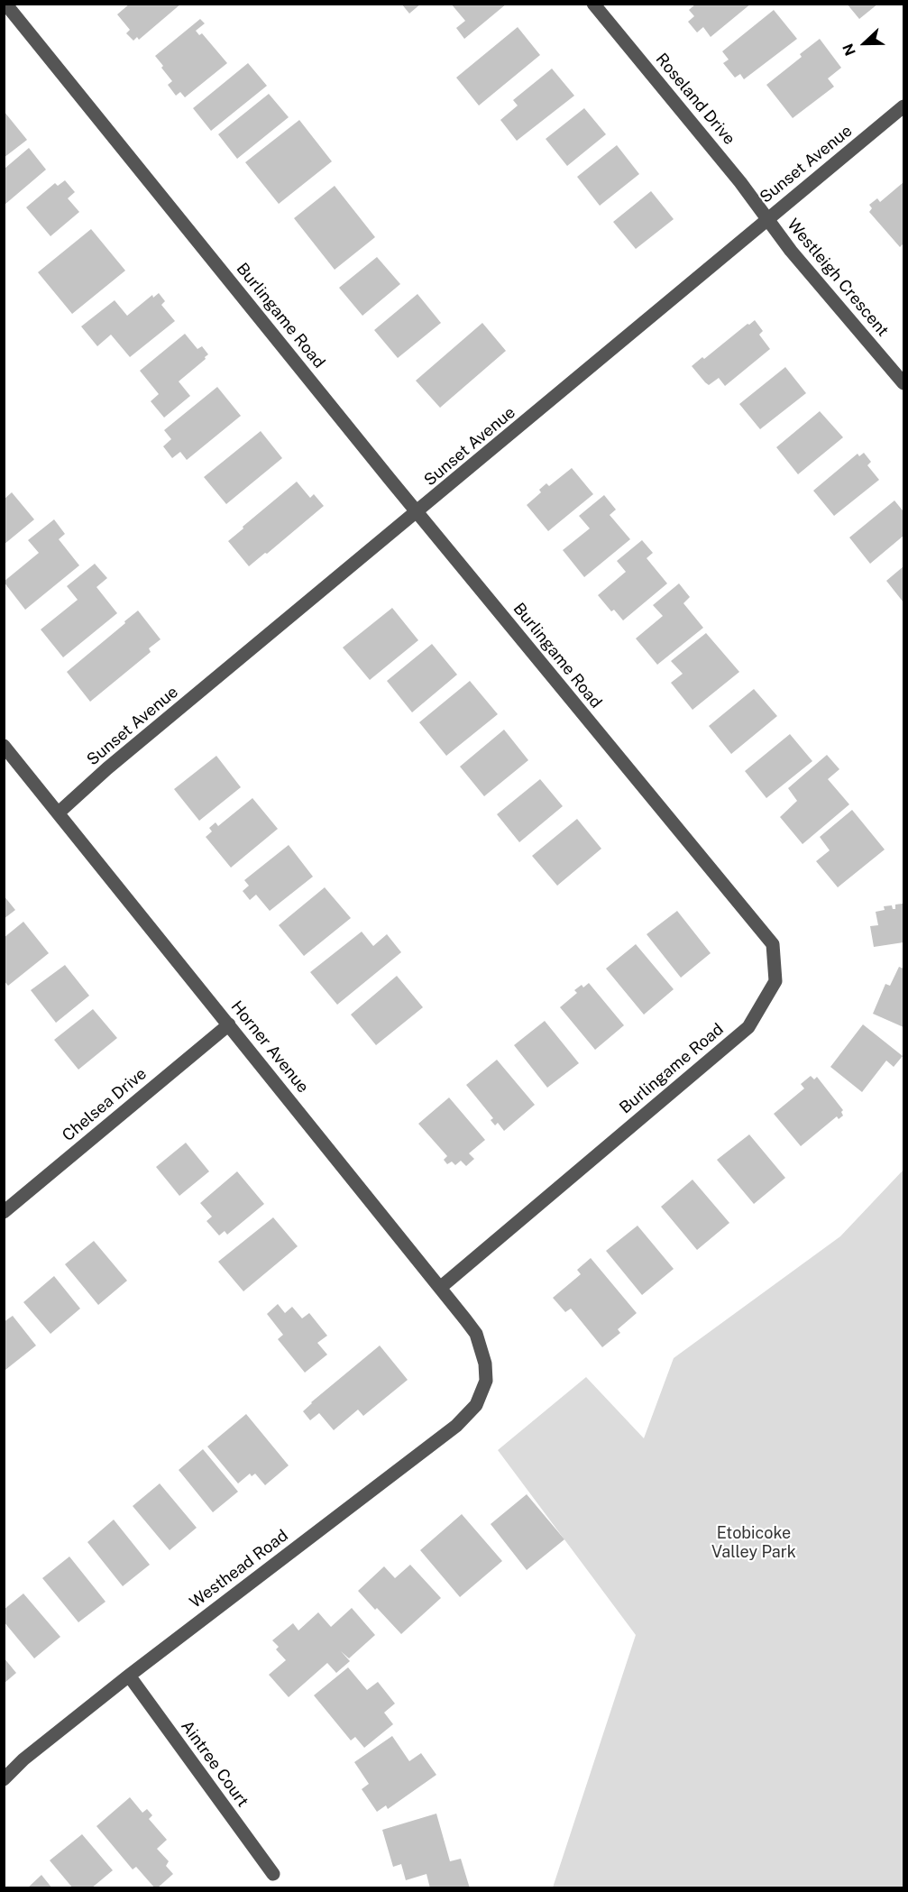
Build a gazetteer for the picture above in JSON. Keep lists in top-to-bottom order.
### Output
{
  "streets": {
    "street": [
      "Roseland Drive",
      "Sunset Avenue",
      "Westleigh Crescent",
      "Burlingame Road",
      "Horner Avenue",
      "Chelsea Drive",
      "Westhead Road",
      "Aintree Court"
    ]
  },
  "crossings": [
    ["Roseland Drive", "Sunset Avenue"],
    ["Roseland Drive", "Westleigh Crescent"],
    ["Sunset Avenue", "Westleigh Crescent"],
    ["Sunset Avenue", "Burlingame Road"],
    ["Sunset Avenue", "Horner Avenue"],
    ["Burlingame Road", "Horner Avenue"],
    ["Horner Avenue", "Chelsea Drive"],
    ["Horner Avenue", "Westhead Road"],
    ["Westhead Road", "Aintree Court"]
  ],
  "parks": ["Etobicoke Valley Park"],
  "north": "left"
}
